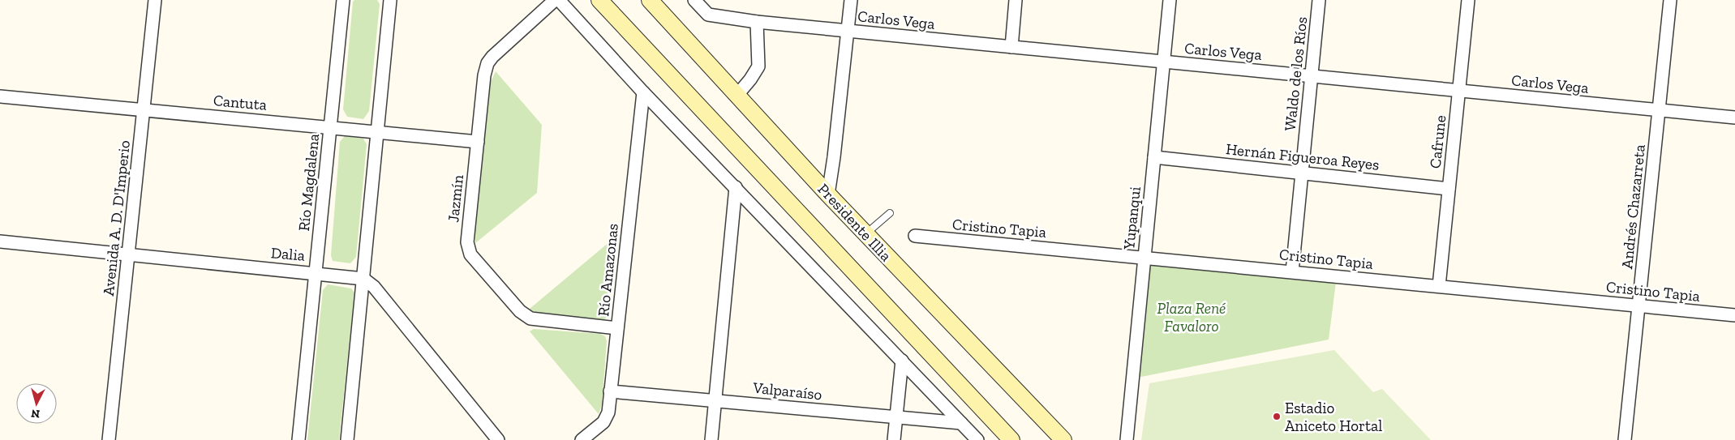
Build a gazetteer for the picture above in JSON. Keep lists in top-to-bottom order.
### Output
{
  "streets": {
    "main road": ["Presidente Illia"],
    "street": [
      "Carlos Vega",
      "Waldo de los Ríos",
      "Cantuta",
      "Cafrune",
      "Hernán Figueroa Reyes",
      "Río Magdalena",
      "Jazmín",
      "Andrés Chazarreta",
      "Avenida A. D. D'Imperio",
      "Yupanqui",
      "Cristino Tapia",
      "Dalia",
      "Río Amazonas",
      "Valparaíso"
    ]
  },
  "crossings": [
    ["Carlos Vega", "Waldo de los Ríos"],
    ["Carlos Vega", "Cafrune"],
    ["Carlos Vega", "Andrés Chazarreta"],
    ["Carlos Vega", "Yupanqui"],
    ["Waldo de los Ríos", "Hernán Figueroa Reyes"],
    ["Waldo de los Ríos", "Cristino Tapia"],
    ["Cantuta", "Río Magdalena"],
    ["Cantuta", "Jazmín"],
    ["Cantuta", "Avenida A. D. D'Imperio"],
    ["Cafrune", "Hernán Figueroa Reyes"],
    ["Cafrune", "Cristino Tapia"],
    ["Hernán Figueroa Reyes", "Yupanqui"],
    ["Río Magdalena", "Dalia"],
    ["Jazmín", "Río Amazonas"],
    ["Andrés Chazarreta", "Cristino Tapia"],
    ["Avenida A. D. D'Imperio", "Dalia"],
    ["Yupanqui", "Cristino Tapia"],
    ["Río Amazonas", "Valparaíso"]
  ],
  "parks": ["Plaza René Favaloro"],
  "places": ["Estadio Aniceto Hortal"],
  "north": "bottom"
}
